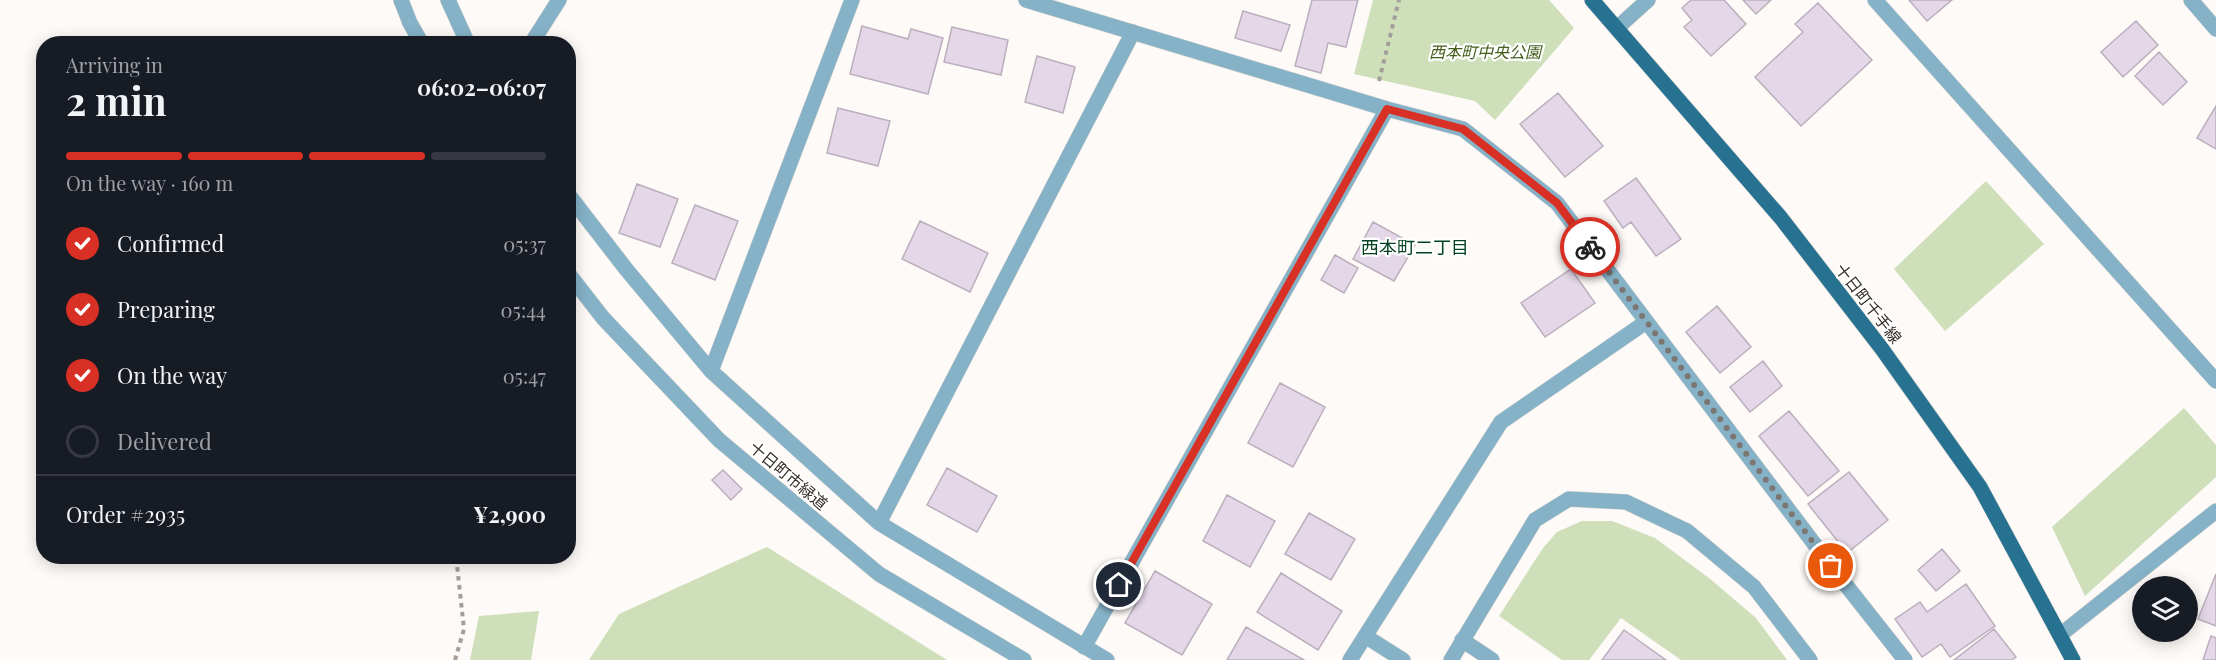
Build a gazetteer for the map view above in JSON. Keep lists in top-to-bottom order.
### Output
{
  "streets": {
    "main road": ["十日町千手線"],
    "street": ["十日町市緑道"]
  },
  "districts": ["西本町二丁目"],
  "parks": ["西本町中央公園"],
  "page": {
    "heading": ["2 min", "Arriving in", "06:02–06:07"],
    "panel": ["Order #2935", "¥2,900"],
    "bar": "On the way · 160 m",
    "list": [
      ["Confirmed", "05:37"],
      ["Preparing", "05:44"],
      ["On the way", "05:47"],
      "Delivered"
    ]
  }
}
